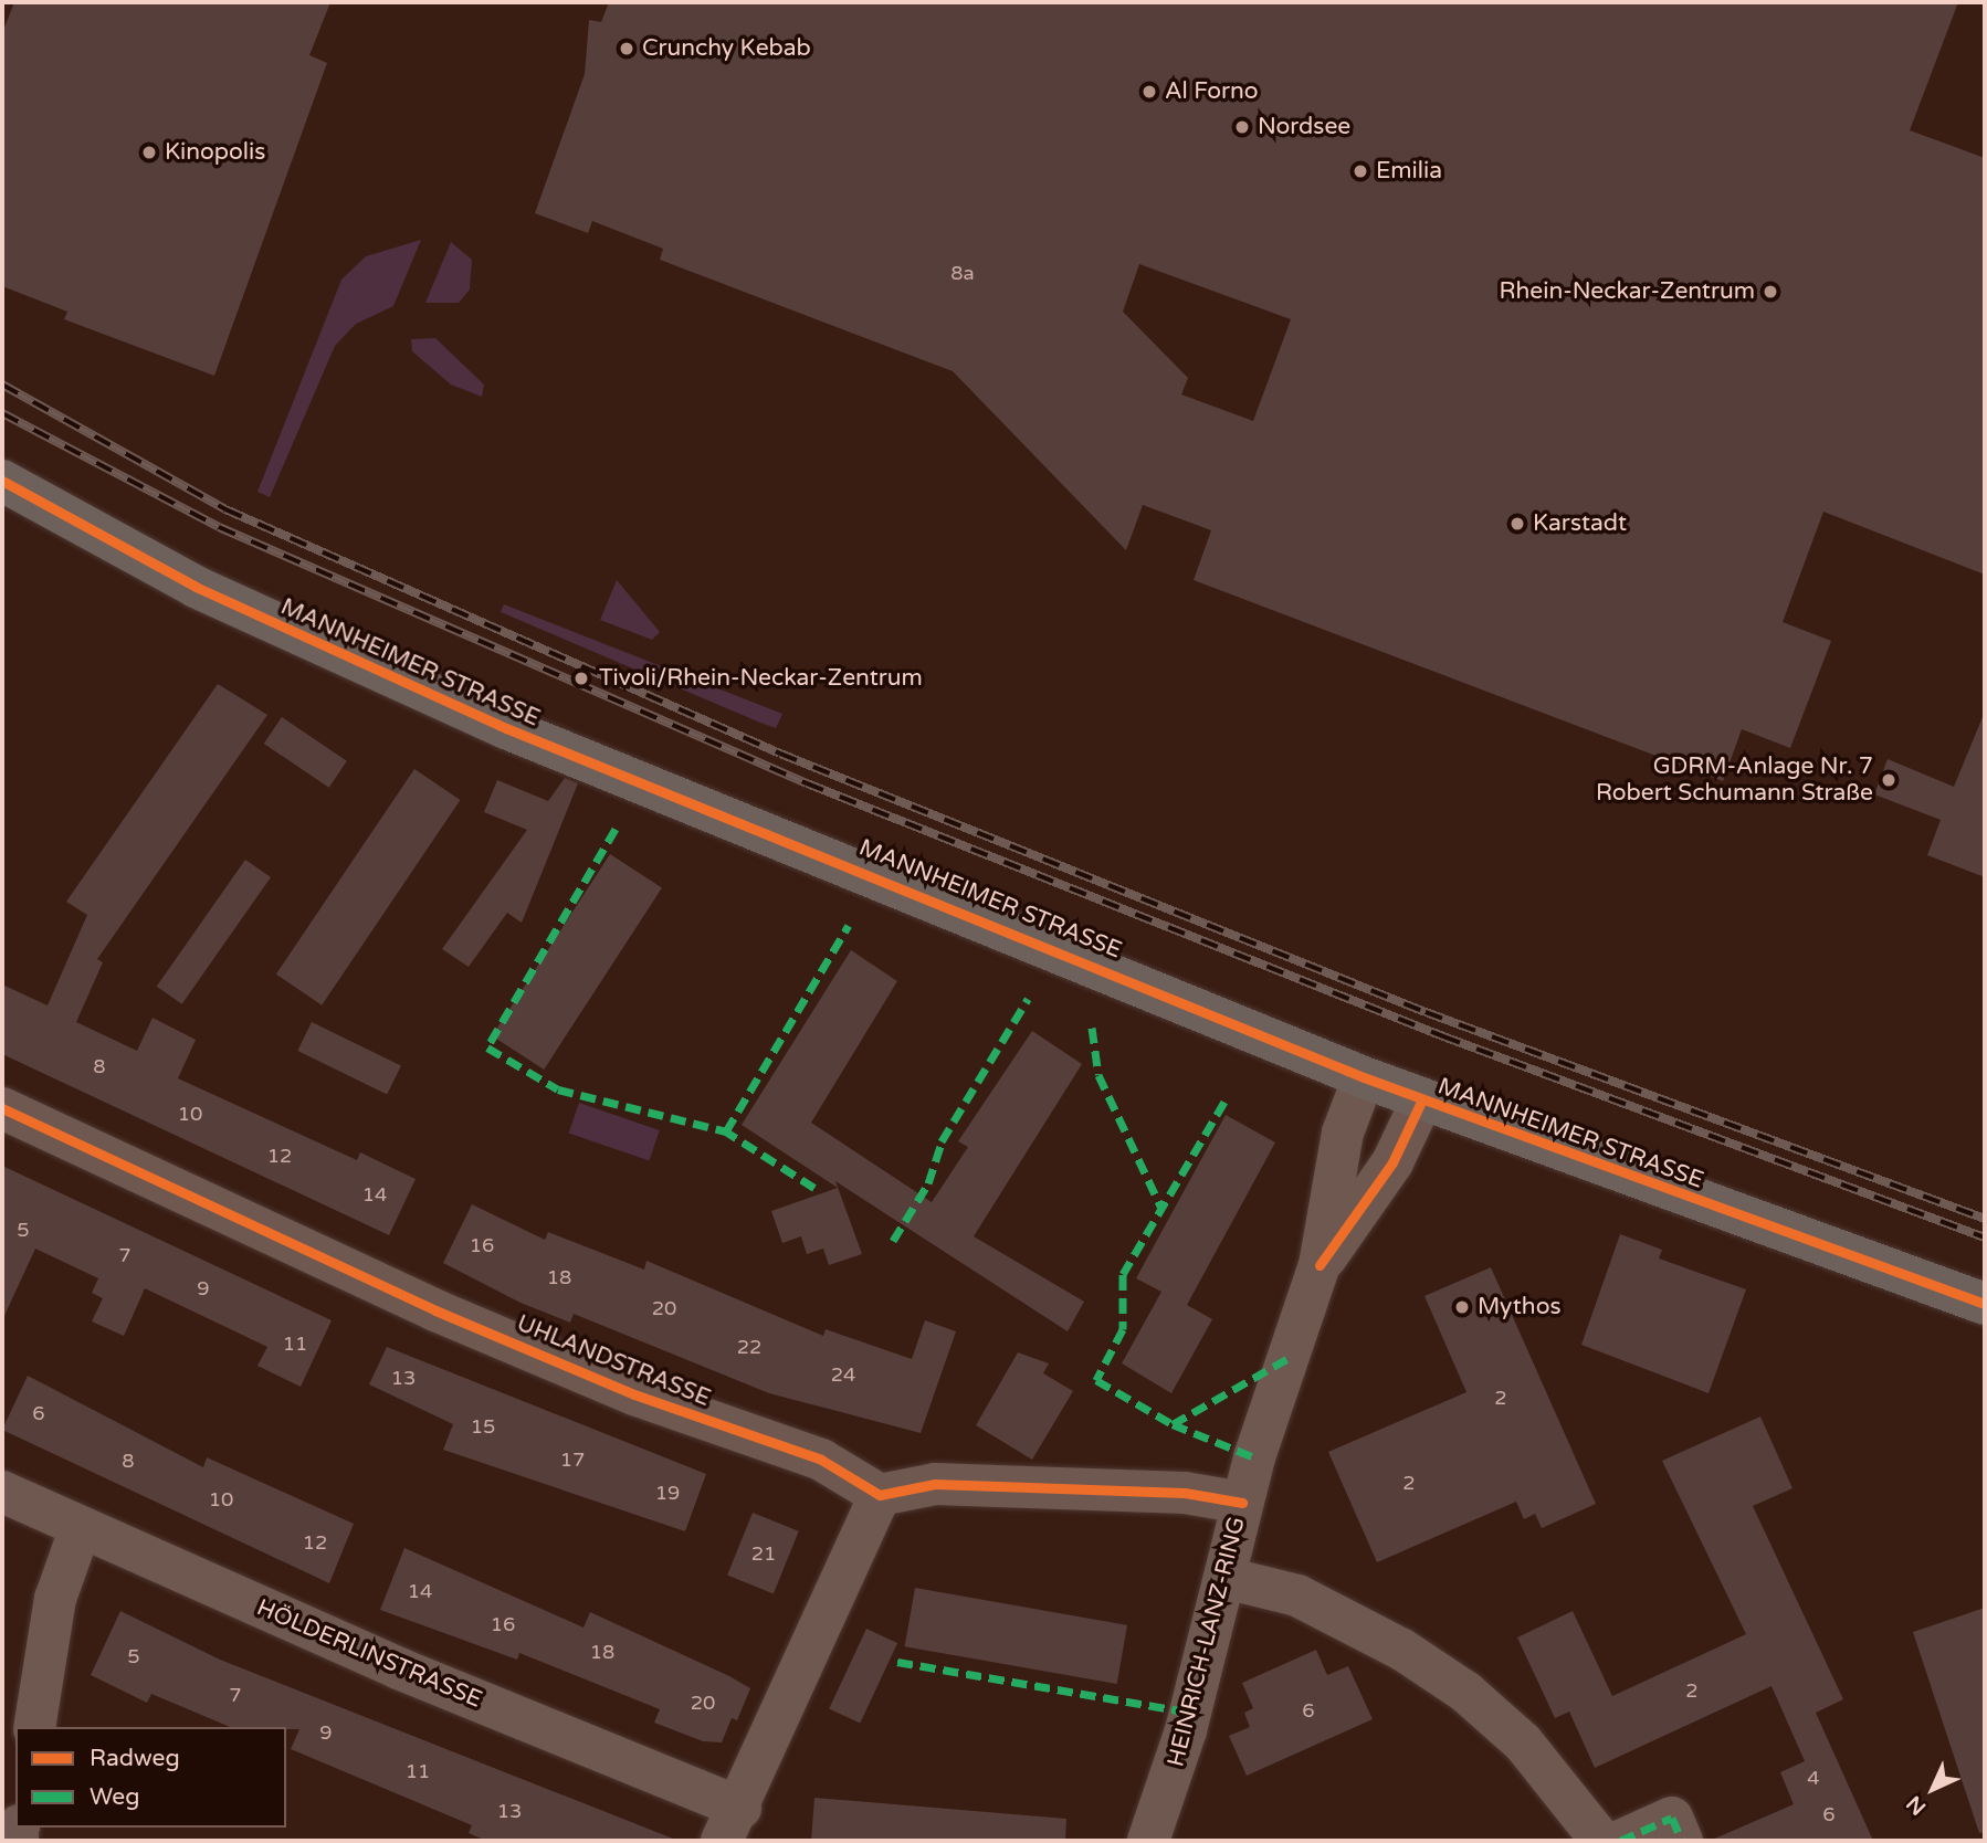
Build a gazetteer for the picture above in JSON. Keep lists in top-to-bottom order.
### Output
{
  "streets": {
    "main road": ["MANNHEIMER STRASSE"],
    "street": ["UHLANDSTRASSE", "HEINRICH-LANZ-RING", "HÖLDERLINSTRASSE"]
  },
  "crossings": [
    ["MANNHEIMER STRASSE", "HEINRICH-LANZ-RING"]
  ],
  "places": [
    "Crunchy Kebab",
    "Al Forno",
    "Nordsee",
    "Kinopolis",
    "Emilia",
    "Rhein-Neckar-Zentrum",
    "Karstadt",
    "Tivoli/Rhein-Neckar-Zentrum",
    "GDRM-Anlage Nr. 7 Robert Schumann Straße",
    "Mythos"
  ],
  "house_numbers": [
    "8a",
    "8",
    "10",
    "12",
    "14",
    "5",
    "16",
    "7",
    "18",
    "9",
    "20",
    "11",
    "22",
    "24",
    "13",
    "2",
    "6",
    "15",
    "17",
    "8",
    "2",
    "19",
    "10",
    "12",
    "21",
    "14",
    "16",
    "18",
    "5",
    "2",
    "7",
    "20",
    "6",
    "9",
    "11",
    "4",
    "13",
    "6"
  ],
  "legend": ["Radweg", "Weg"],
  "north": "bottom left"
}
